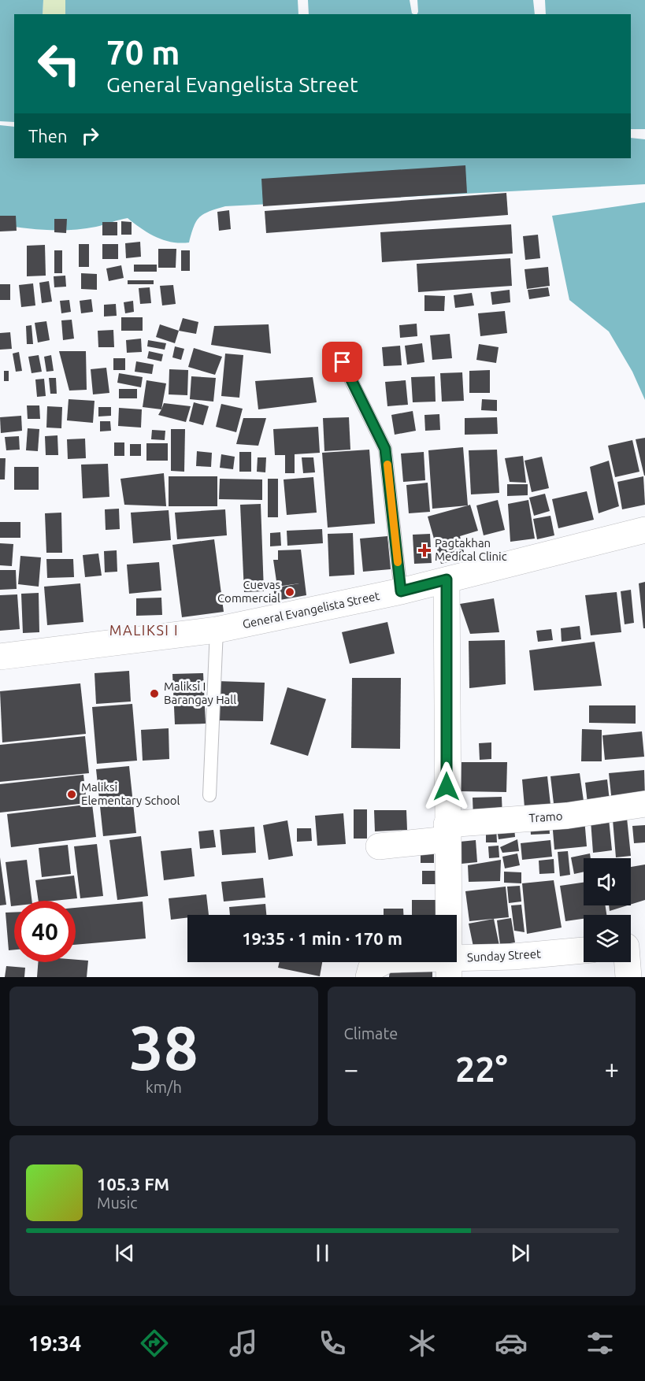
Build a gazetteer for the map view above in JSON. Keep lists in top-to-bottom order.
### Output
{
  "streets": {
    "street": ["General Evangelista Street", "Tramo", "Sunday Street"]
  },
  "districts": ["MALIKSI I"],
  "places": {
    "health": ["Pagtakhan Medical Clinic"],
    "other": ["Cuevas Commercial", "Maliksi I Barangay Hall", "Maliksi Elementary School"]
  },
  "page": {
    "turn": ["70 m", "General Evangelista Street"],
    "then": "Then",
    "limit": "40",
    "trip": "19:35 · 1 min · 170 m",
    "tile": [
      ["38", "km/h"],
      "Climate"
    ],
    "heat": ["−", "22°", "+"],
    "song": ["105.3 FM", "Music"],
    "tabs": "19:34"
  }
}
